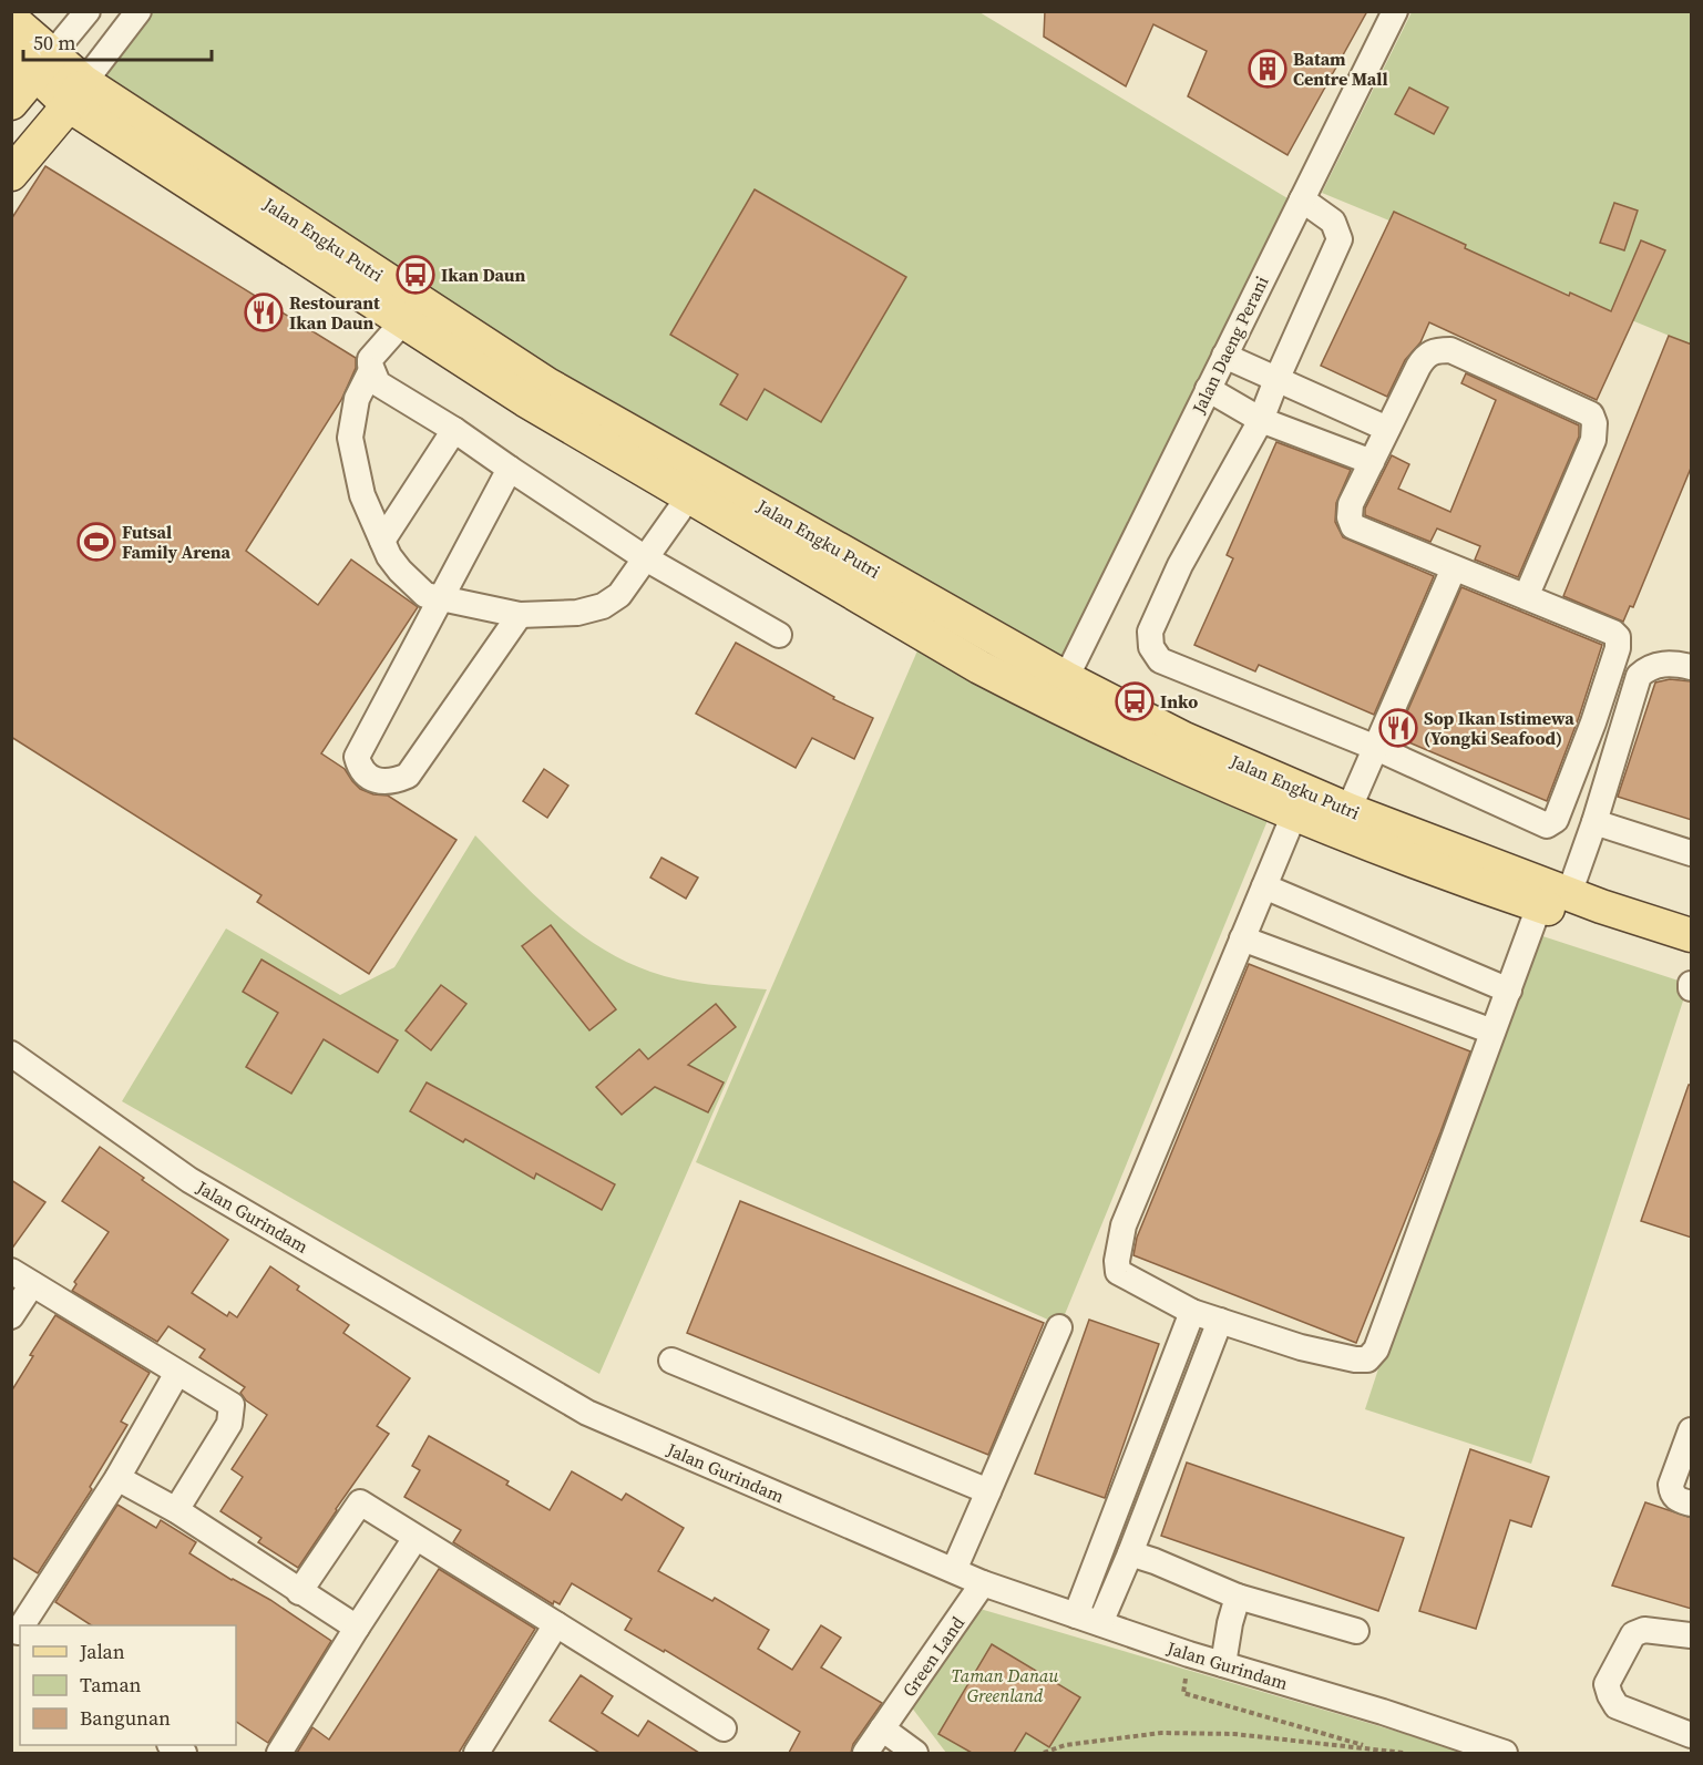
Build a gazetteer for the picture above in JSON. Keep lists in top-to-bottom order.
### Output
{
  "streets": {
    "main road": ["Jalan Engku Putri"],
    "street": ["Jalan Daeng Perani", "Jalan Gurindam", "Green Land"]
  },
  "crossings": [
    ["Jalan Engku Putri", "Jalan Daeng Perani"],
    ["Jalan Gurindam", "Green Land"]
  ],
  "parks": ["Taman Danau Greenland"],
  "places": {
    "building": ["Batam Centre Mall"],
    "bus stop": ["Ikan Daun", "Inko"],
    "restaurant": ["Restourant Ikan Daun", "Sop Ikan Istimewa (Yongki Seafood)"],
    "sports": ["Futsal Family Arena"]
  },
  "legend": ["Jalan", "Taman", "Bangunan"],
  "scale_bar": "50 m"
}
